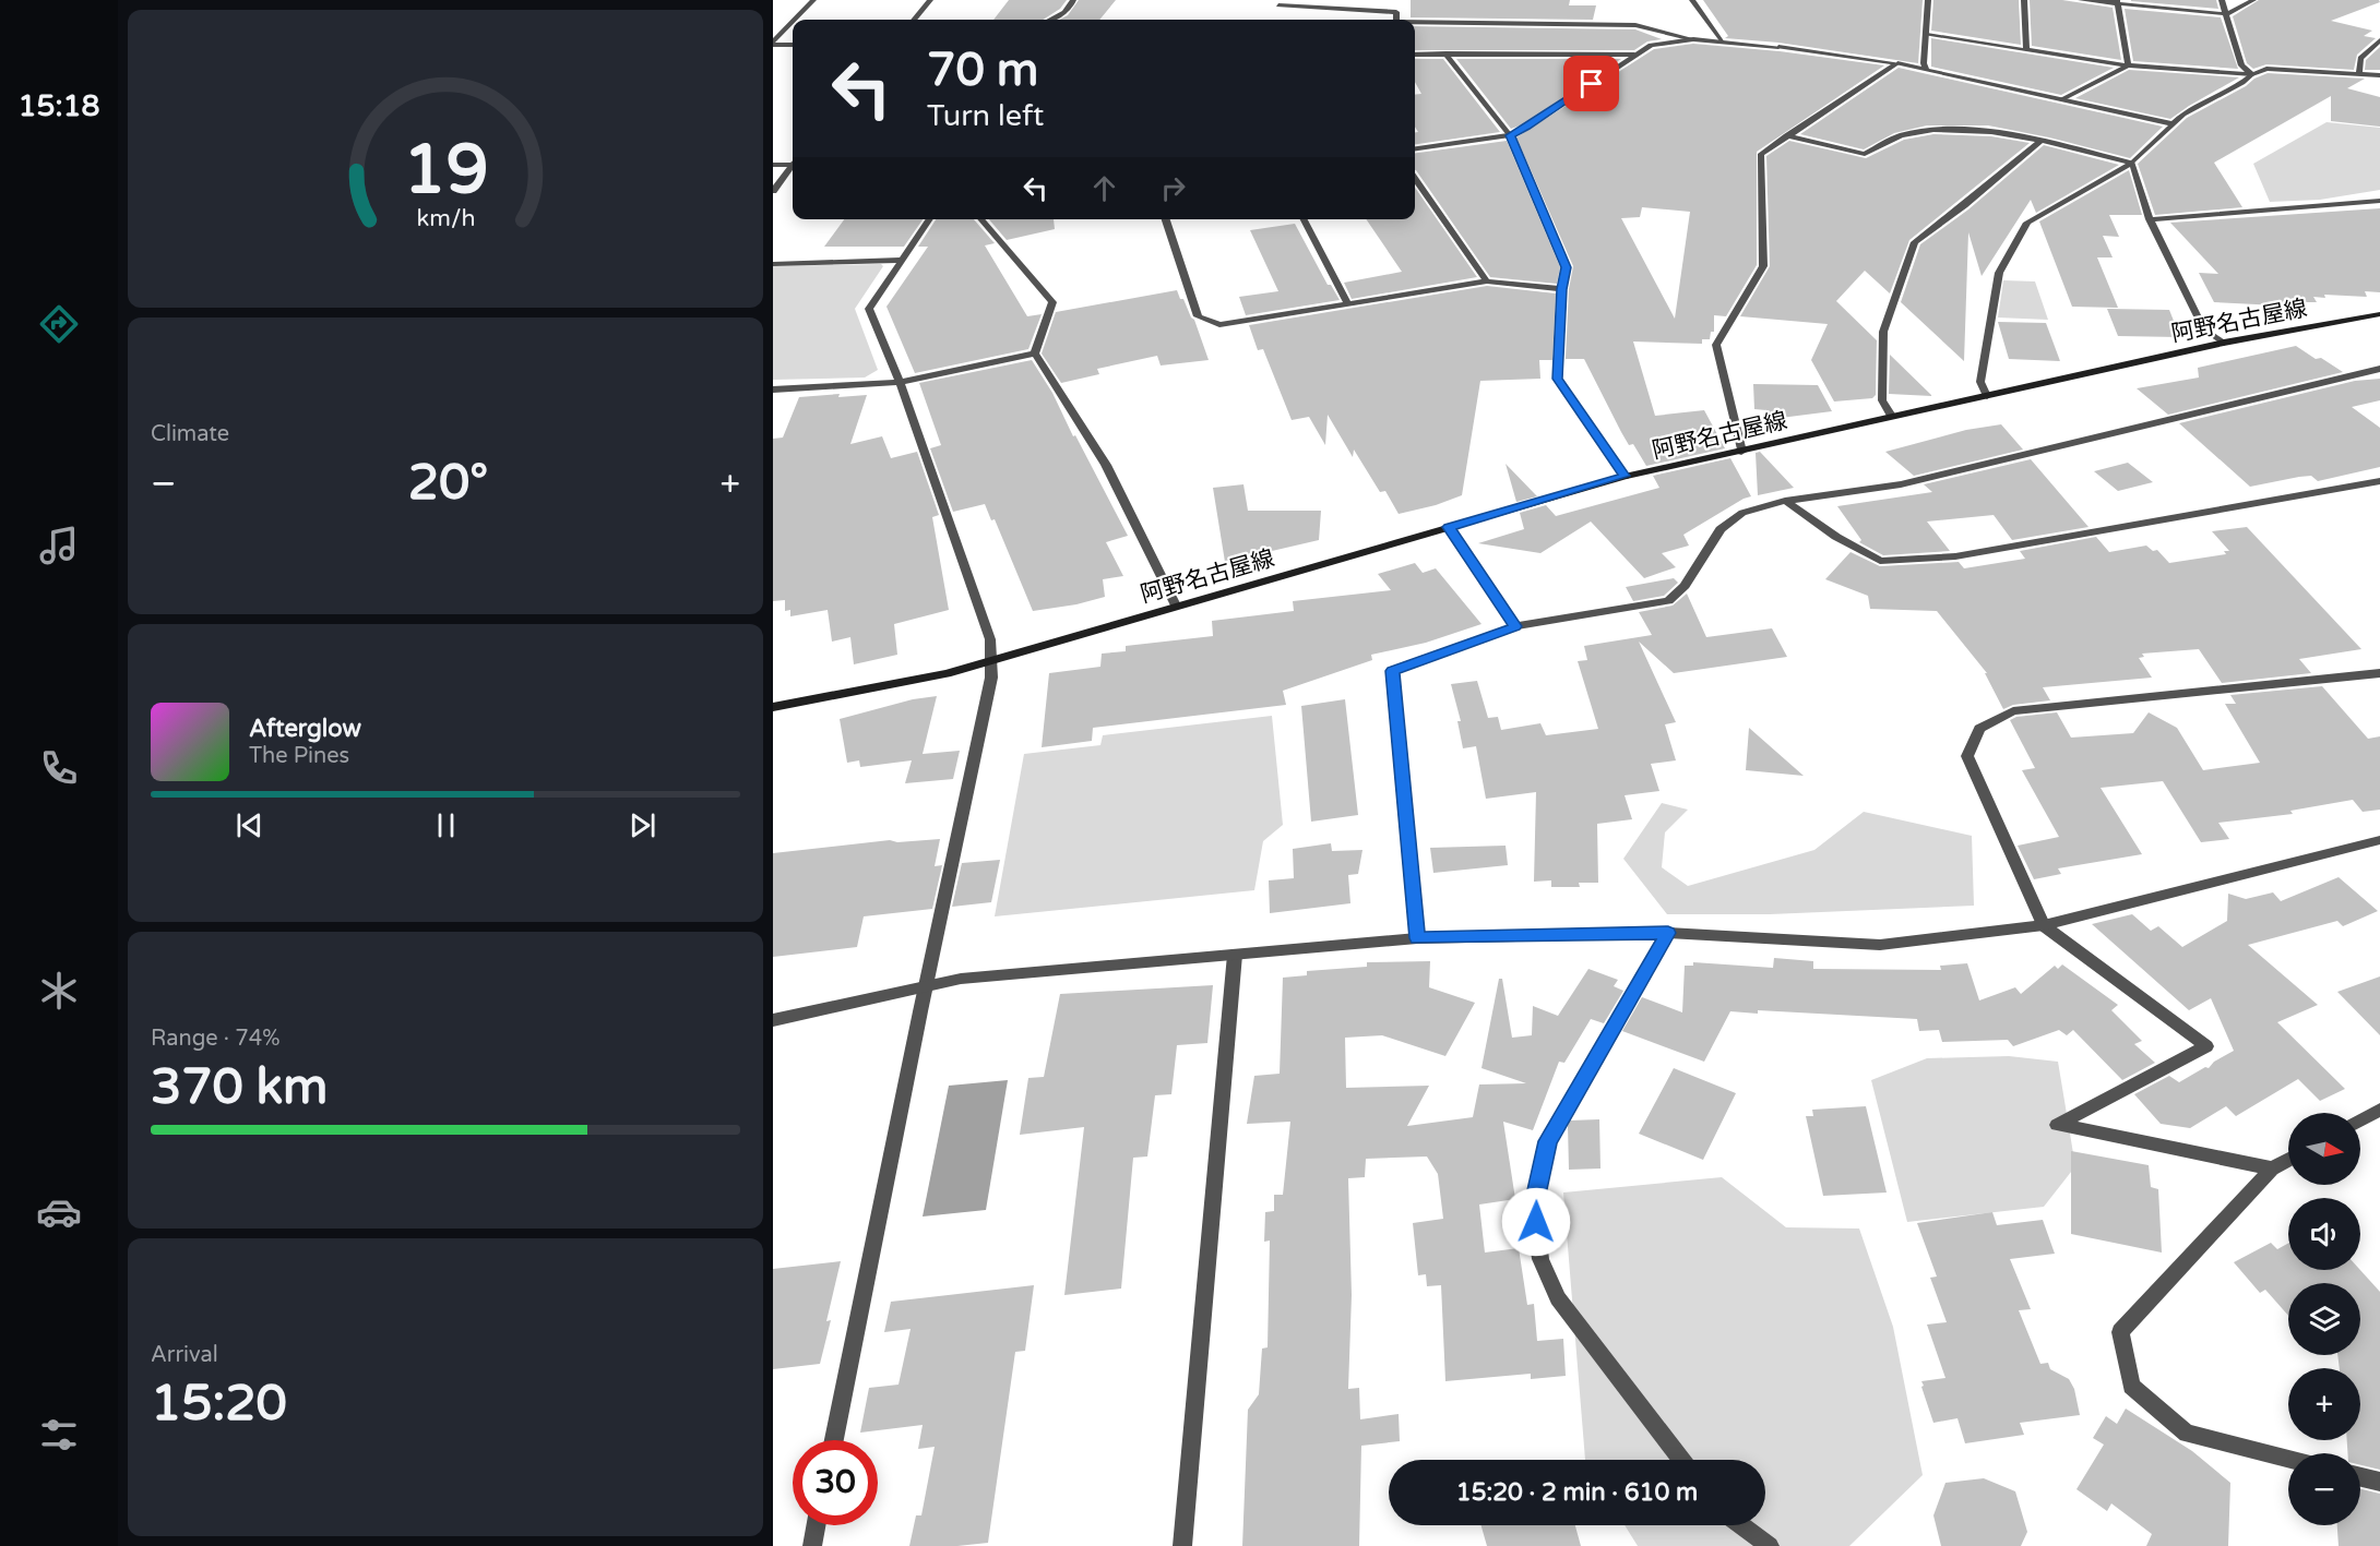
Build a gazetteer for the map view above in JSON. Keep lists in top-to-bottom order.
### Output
{
  "streets": {
    "main road": ["阿野名古屋線"]
  },
  "north": "right",
  "page": {
    "tabs": "15:18",
    "turn": ["70 m", "Turn left"],
    "tile": [
      "Climate",
      ["Range · 74%", "370 km"],
      ["Arrival", "15:20"]
    ],
    "heat": ["−", "20°", "+"],
    "song": ["Afterglow", "The Pines"],
    "map_buttons": ["+", "−"],
    "limit": "30",
    "trip": "15:20 · 2 min · 610 m",
    "gauge": ["19", "km/h"]
  }
}
